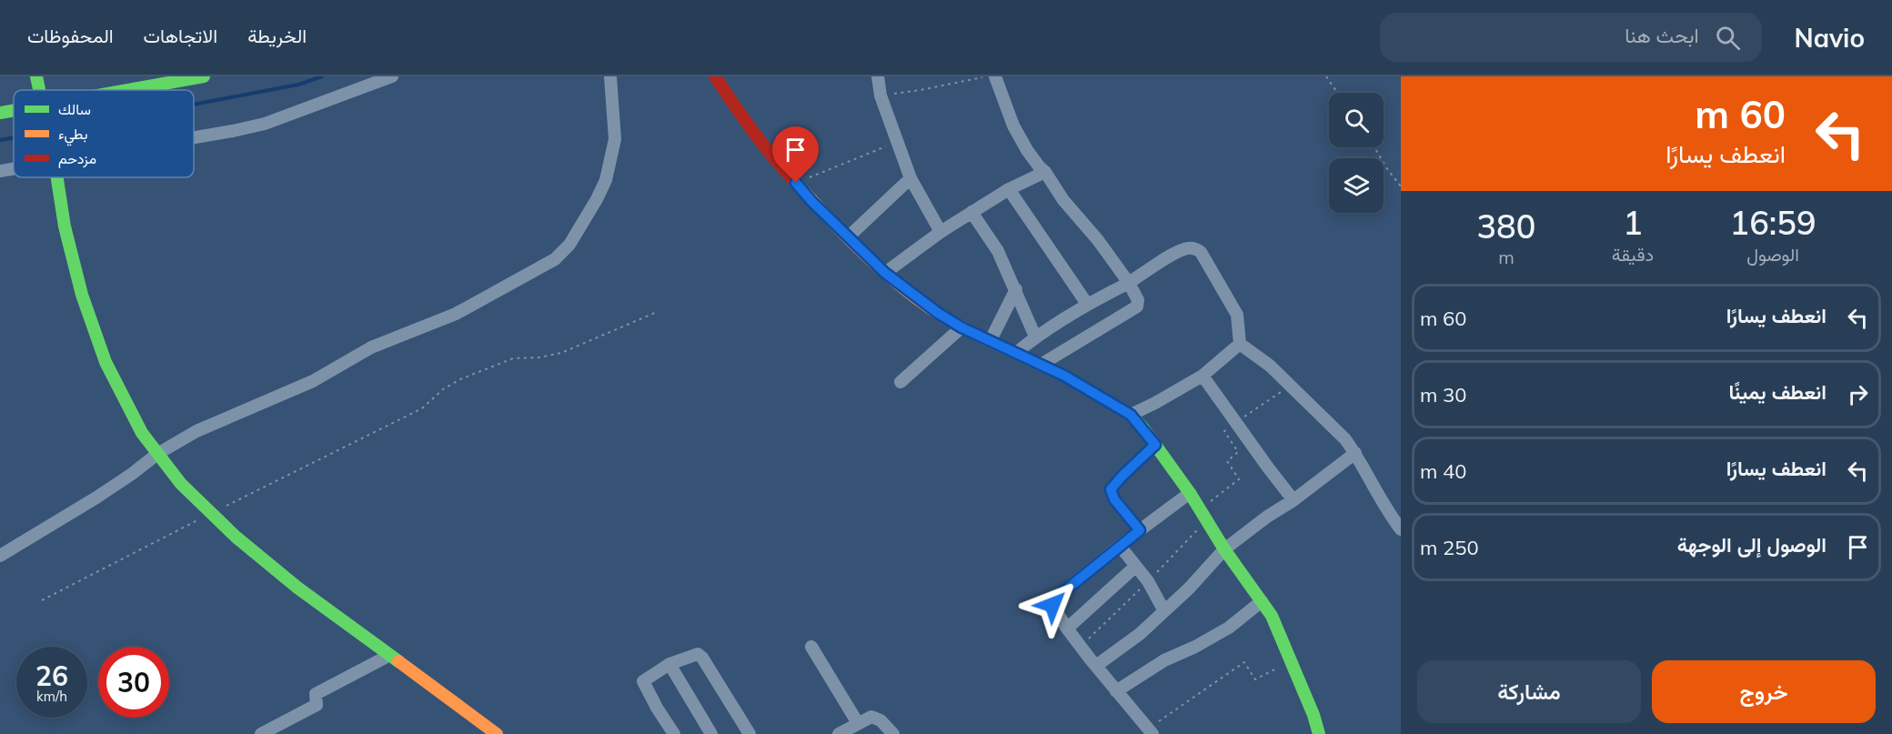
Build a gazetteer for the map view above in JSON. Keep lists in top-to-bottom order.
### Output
{
  "legend": ["سالك", "بطيء", "مزدحم"],
  "page": {
    "header": "Navio",
    "search": "ابحث هنا",
    "nav": ["الخريطة", "الاتجاهات", "المحفوظات"],
    "turn": ["60 m", "انعطف يسارًا"],
    "eta": [
      "16:59",
      "الوصول",
      "1",
      "دقيقة",
      "380",
      "m"
    ],
    "list": [
      {
        "name": "انعطف يسارًا",
        "value": "60 m"
      },
      {
        "name": "انعطف يمينًا",
        "value": "30 m"
      },
      {
        "name": "انعطف يسارًا",
        "value": "40 m"
      },
      {
        "name": "الوصول إلى الوجهة",
        "value": "250 m"
      }
    ],
    "speed": "26 km/h",
    "limit": "30",
    "buttons": ["خروج", "مشاركة"]
  }
}
